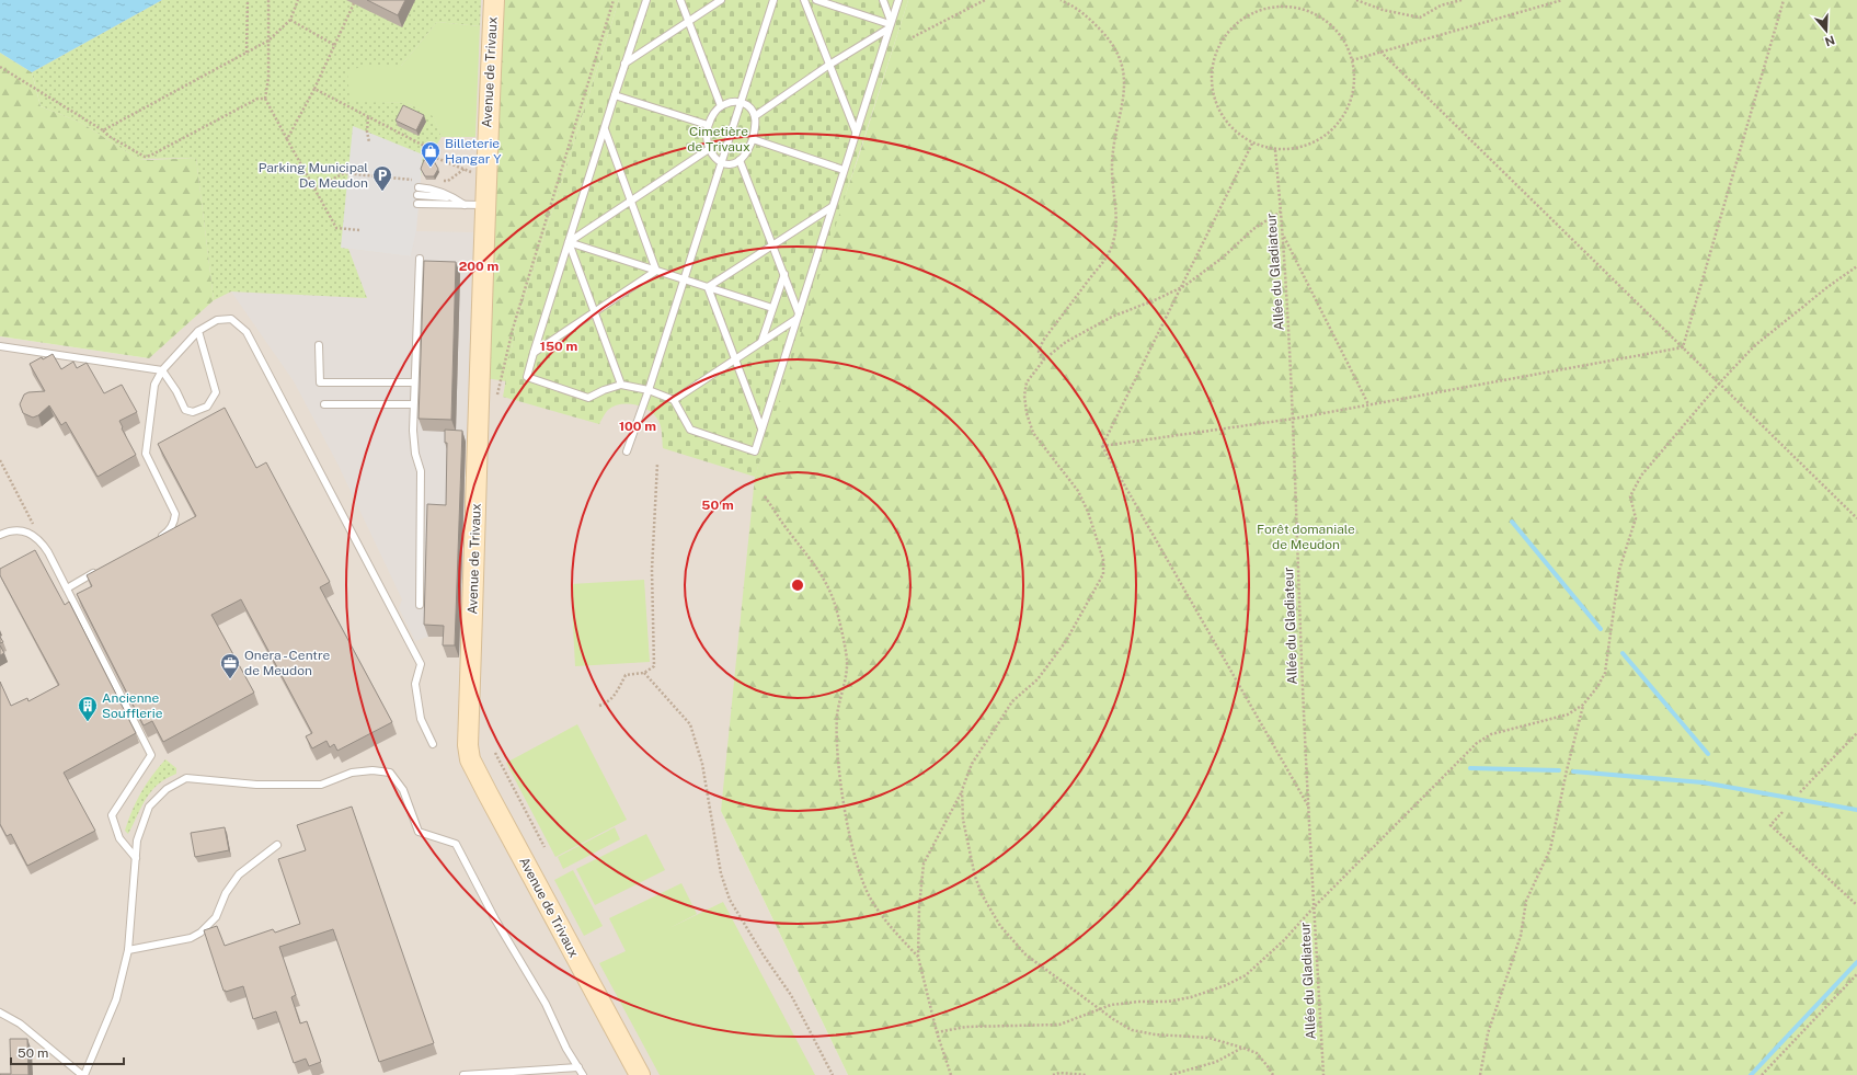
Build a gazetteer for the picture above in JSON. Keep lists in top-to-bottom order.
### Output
{
  "streets": {
    "main road": ["Avenue de Trivaux"],
    "path": ["Allée du Gladiateur"]
  },
  "parks": ["Cimetière de Trivaux", "Forêt domaniale de Meudon"],
  "places": {
    "shop": ["Billeterie Hangar Y"],
    "parking": ["Parking Municipal De Meudon"],
    "office": ["Onera - Centre de Meudon"],
    "building": ["Ancienne Soufflerie"]
  },
  "scale_bar": "50 m",
  "north": "bottom",
  "rings": [
    "200 m",
    "150 m",
    "100 m",
    "50 m"
  ]
}
